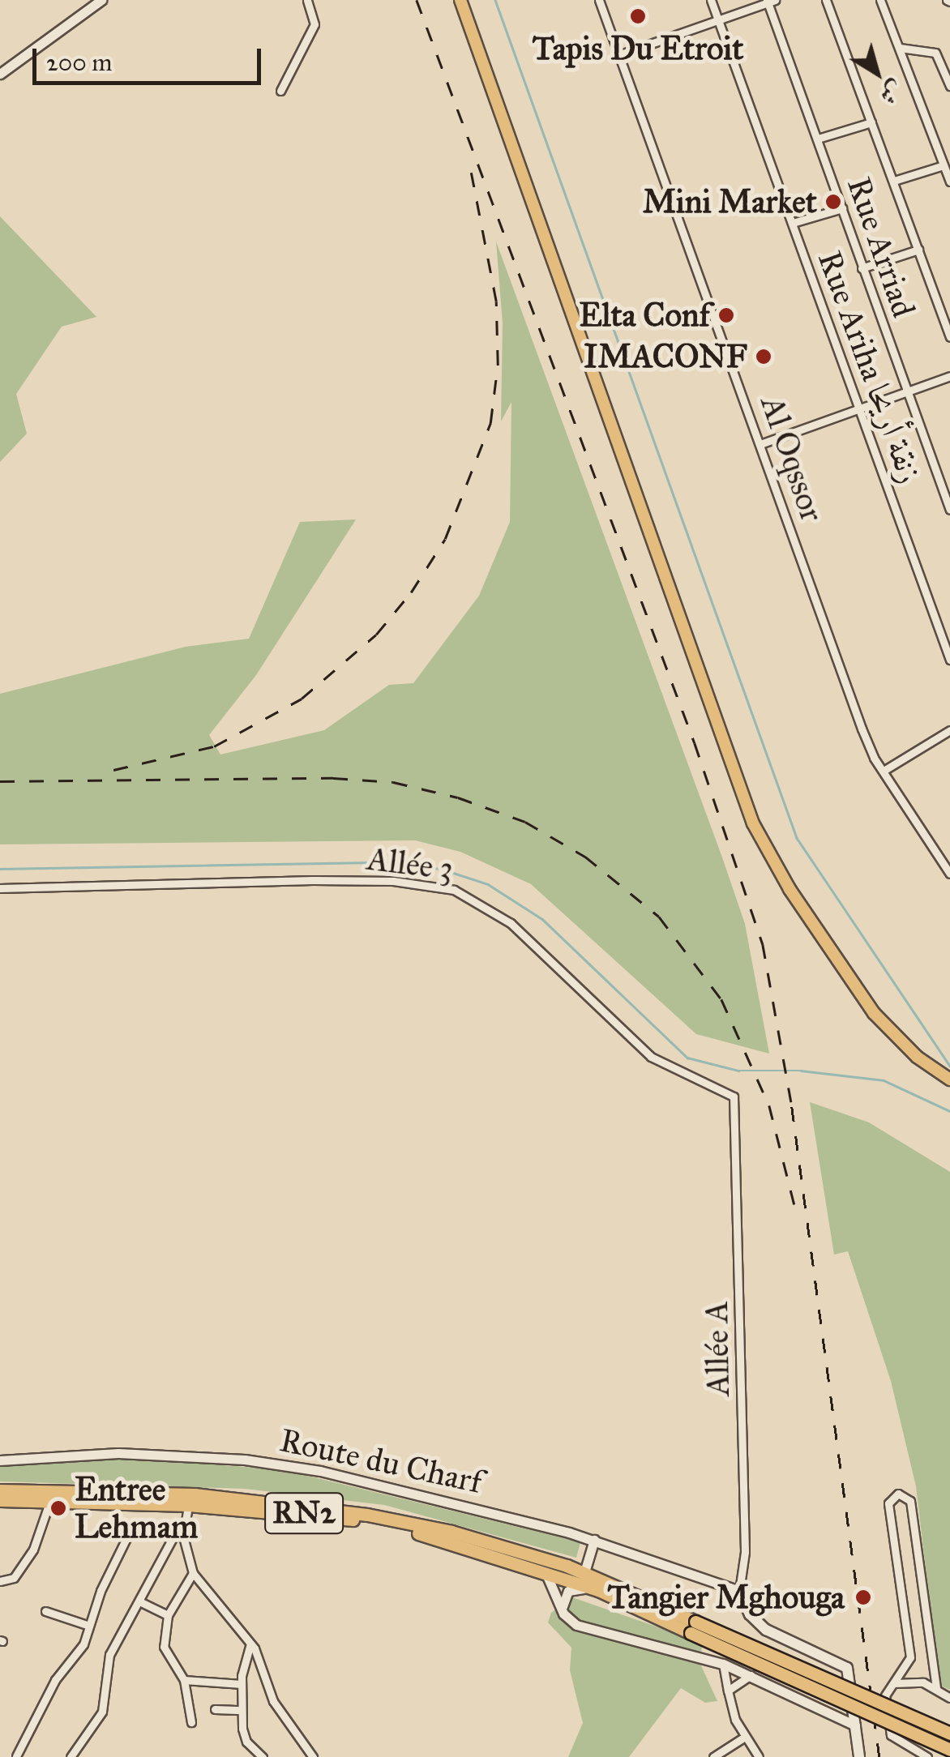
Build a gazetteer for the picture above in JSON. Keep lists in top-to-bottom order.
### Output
{
  "streets": {
    "highway": ["RN2"],
    "street": [
      "Rue Arriad",
      "Rue Ariha زنقة أريحا",
      "Al Oqssor",
      "Allée 3",
      "Allée A",
      "Route du Charf"
    ]
  },
  "crossings": [
    ["Allée 3", "Allée A"],
    ["Allée A", "Route du Charf"]
  ],
  "places": [
    "Tapis Du Etroit",
    "Mini Market",
    "Elta Conf",
    "IMACONF",
    "Entree Lehmam",
    "Tangier Mghouga"
  ],
  "scale_bar": "200 m",
  "north": "bottom right"
}
